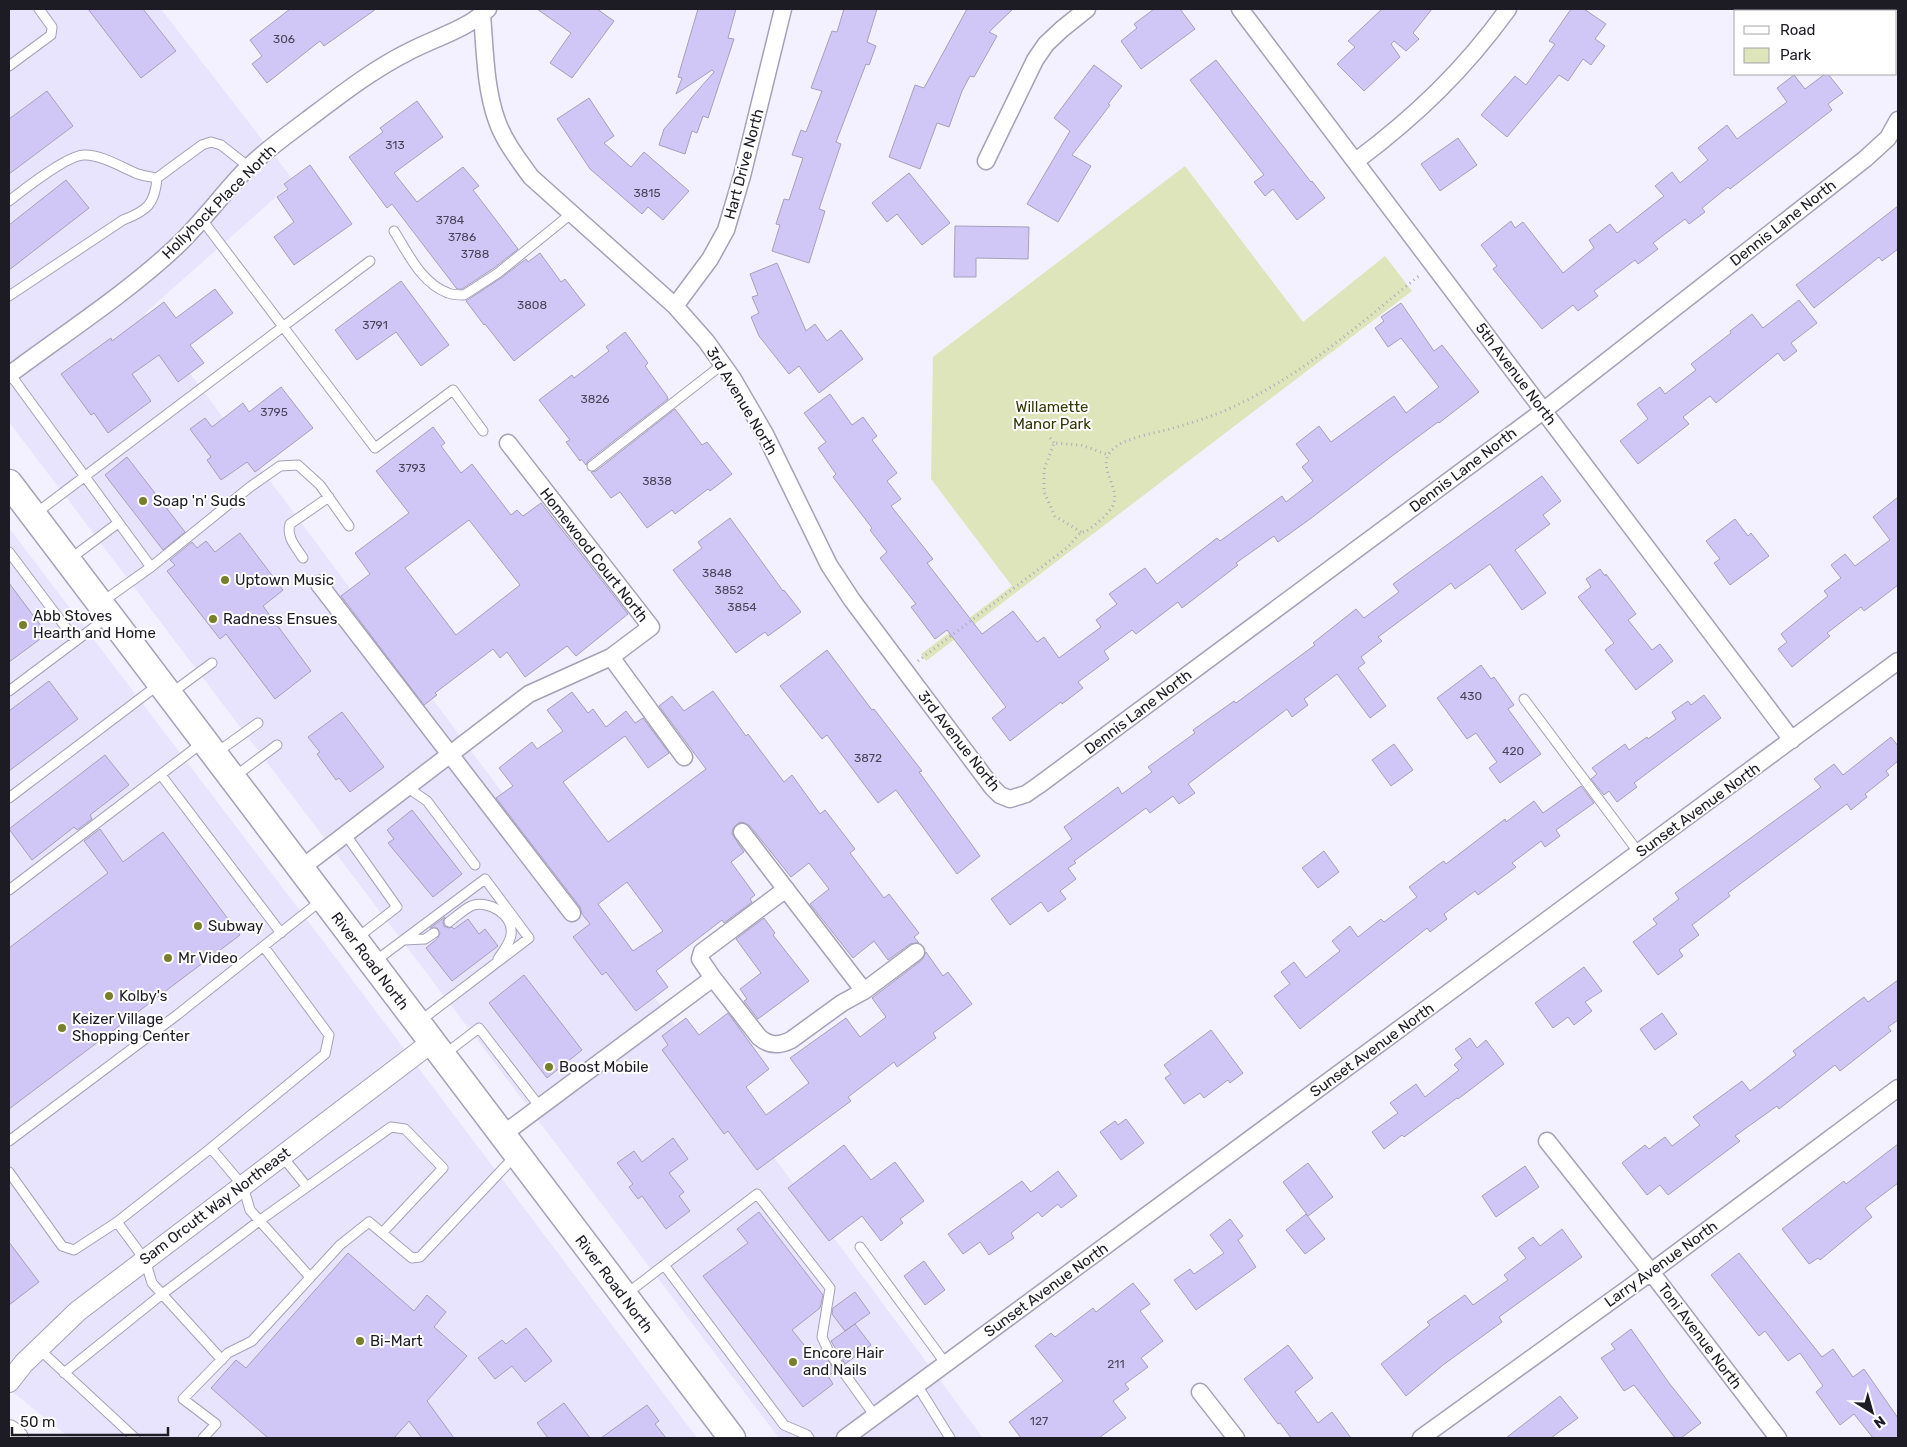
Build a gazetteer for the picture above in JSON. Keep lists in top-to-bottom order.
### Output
{
  "streets": {
    "main road": ["River Road North"],
    "street": [
      "Hart Drive North",
      "Hollyhock Place North",
      "Dennis Lane North",
      "5th Avenue North",
      "3rd Avenue North",
      "Homewood Court North",
      "Sunset Avenue North",
      "Sam Orcutt Way Northeast",
      "Larry Avenue North",
      "Toni Avenue North"
    ]
  },
  "crossings": [
    ["Hart Drive North", "3rd Avenue North"],
    ["Hollyhock Place North", "3rd Avenue North"],
    ["Dennis Lane North", "5th Avenue North"],
    ["Dennis Lane North", "3rd Avenue North"],
    ["5th Avenue North", "Sunset Avenue North"],
    ["Homewood Court North", "River Road North"],
    ["River Road North", "Sam Orcutt Way Northeast"],
    ["Larry Avenue North", "Toni Avenue North"]
  ],
  "parks": ["Willamette Manor Park"],
  "places": [
    "Soap 'n' Suds",
    "Uptown Music",
    "Radness Ensues",
    "Abb Stoves Hearth and Home",
    "Subway",
    "Mr Video",
    "Kolby's",
    "Keizer Village Shopping Center",
    "Boost Mobile",
    "Bi-Mart",
    "Encore Hair and Nails"
  ],
  "house_numbers": [
    "306",
    "313",
    "3815",
    "3784",
    "3786",
    "3788",
    "3808",
    "3791",
    "3826",
    "3795",
    "3793",
    "3838",
    "3848",
    "3852",
    "3854",
    "430",
    "420",
    "3872",
    "211",
    "127"
  ],
  "legend": ["Road", "Park"],
  "scale_bar": "50 m",
  "north": "bottom right"
}
